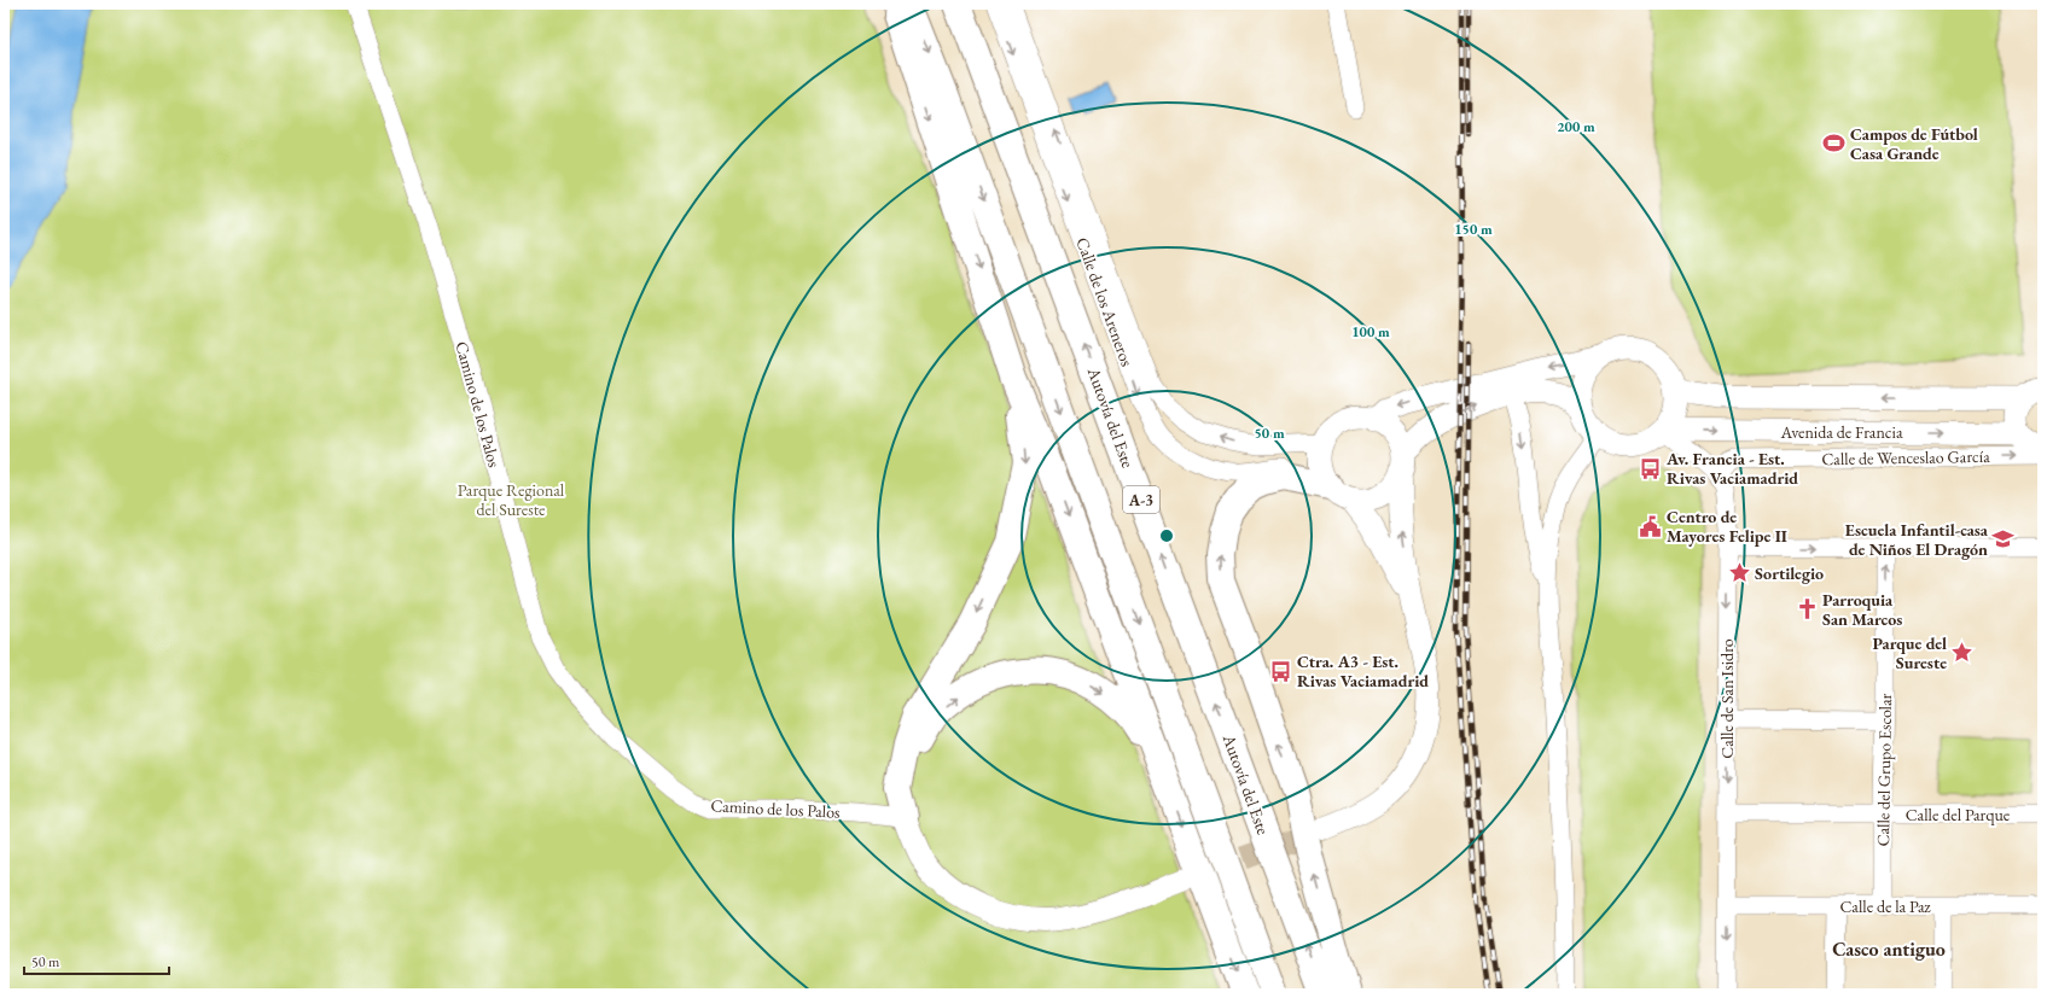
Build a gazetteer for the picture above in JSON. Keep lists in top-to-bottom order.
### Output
{
  "streets": {
    "highway": ["Autovía del Este", "A-3"],
    "street": [
      "Calle de los Areneros",
      "Camino de los Palos",
      "Avenida de Francia",
      "Calle de Wenceslao García",
      "Calle de San Isidro",
      "Calle del Grupo Escolar",
      "Calle del Parque",
      "Calle de la Paz"
    ]
  },
  "crossings": [
    ["Avenida de Francia", "Calle de San Isidro"],
    ["Calle de Wenceslao García", "Calle de San Isidro"],
    ["Calle de San Isidro", "Calle del Parque"],
    ["Calle de San Isidro", "Calle de la Paz"],
    ["Calle del Grupo Escolar", "Calle del Parque"],
    ["Calle del Grupo Escolar", "Calle de la Paz"]
  ],
  "one_way": ["Calle del Grupo Escolar"],
  "districts": ["Casco antiguo"],
  "parks": ["Parque Regional del Sureste"],
  "places": {
    "sports": ["Campos de Fútbol Casa Grande"],
    "bus stop": ["Av. Francia - Est. Rivas Vaciamadrid", "Ctra. A3 - Est. Rivas Vaciamadrid"],
    "public building": ["Centro de Mayores Felipe II"],
    "school or university": ["Escuela Infantil-casa de Niños El Dragón"],
    "place": ["Sortilegio", "Parque del Sureste"],
    "church": ["Parroquia San Marcos"]
  },
  "scale_bar": "50 m",
  "rings": [
    "200 m",
    "150 m",
    "100 m",
    "50 m"
  ]
}
